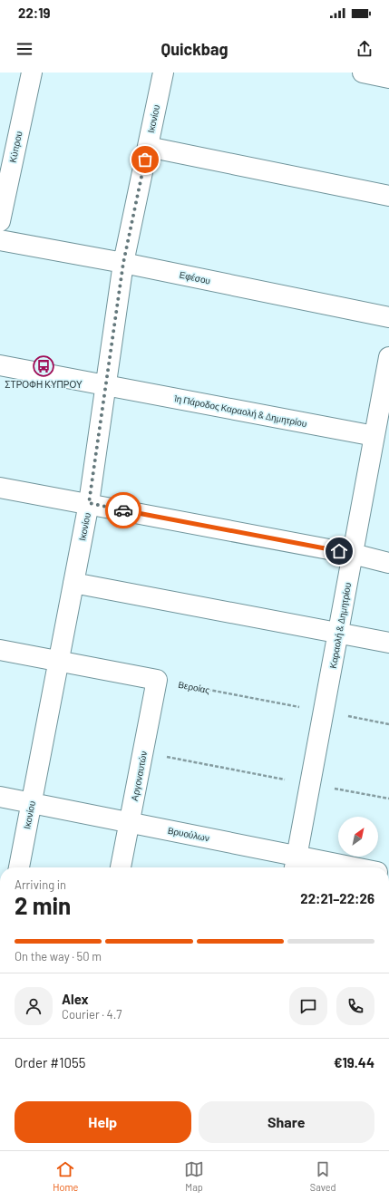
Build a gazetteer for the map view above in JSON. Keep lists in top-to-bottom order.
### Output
{
  "streets": {
    "street": [
      "Ικονίου",
      "Κύπρου",
      "Εφέσου",
      "1η Πάροδος Καραολή & Δημητρίου",
      "Καραολή & Δημητρίου",
      "Αργοναυτών",
      "Βρυούλων"
    ],
    "path": ["Βεροίας"]
  },
  "crossings": [
    ["Ικονίου", "Εφέσου"],
    ["Ικονίου", "1η Πάροδος Καραολή & Δημητρίου"],
    ["Ικονίου", "Βρυούλων"],
    ["1η Πάροδος Καραολή & Δημητρίου", "Καραολή & Δημητρίου"],
    ["Καραολή & Δημητρίου", "Βεροίας"],
    ["Καραολή & Δημητρίου", "Βρυούλων"],
    ["Βεροίας", "Αργοναυτών"],
    ["Αργοναυτών", "Βρυούλων"]
  ],
  "places": {
    "bus stop": ["ΣΤΡΟΦΗ ΚΥΠΡΟΥ"]
  },
  "north": "top right",
  "page": {
    "status": "22:19",
    "header": "Quickbag",
    "heading": ["2 min", "Arriving in", "22:21–22:26"],
    "panel": [
      "Alex",
      "Courier · 4.7",
      "Order #1055",
      "€19.44"
    ],
    "bar": "On the way · 50 m",
    "buttons": ["Help", "Share"],
    "tabs": ["Home", "Map", "Saved"]
  }
}
